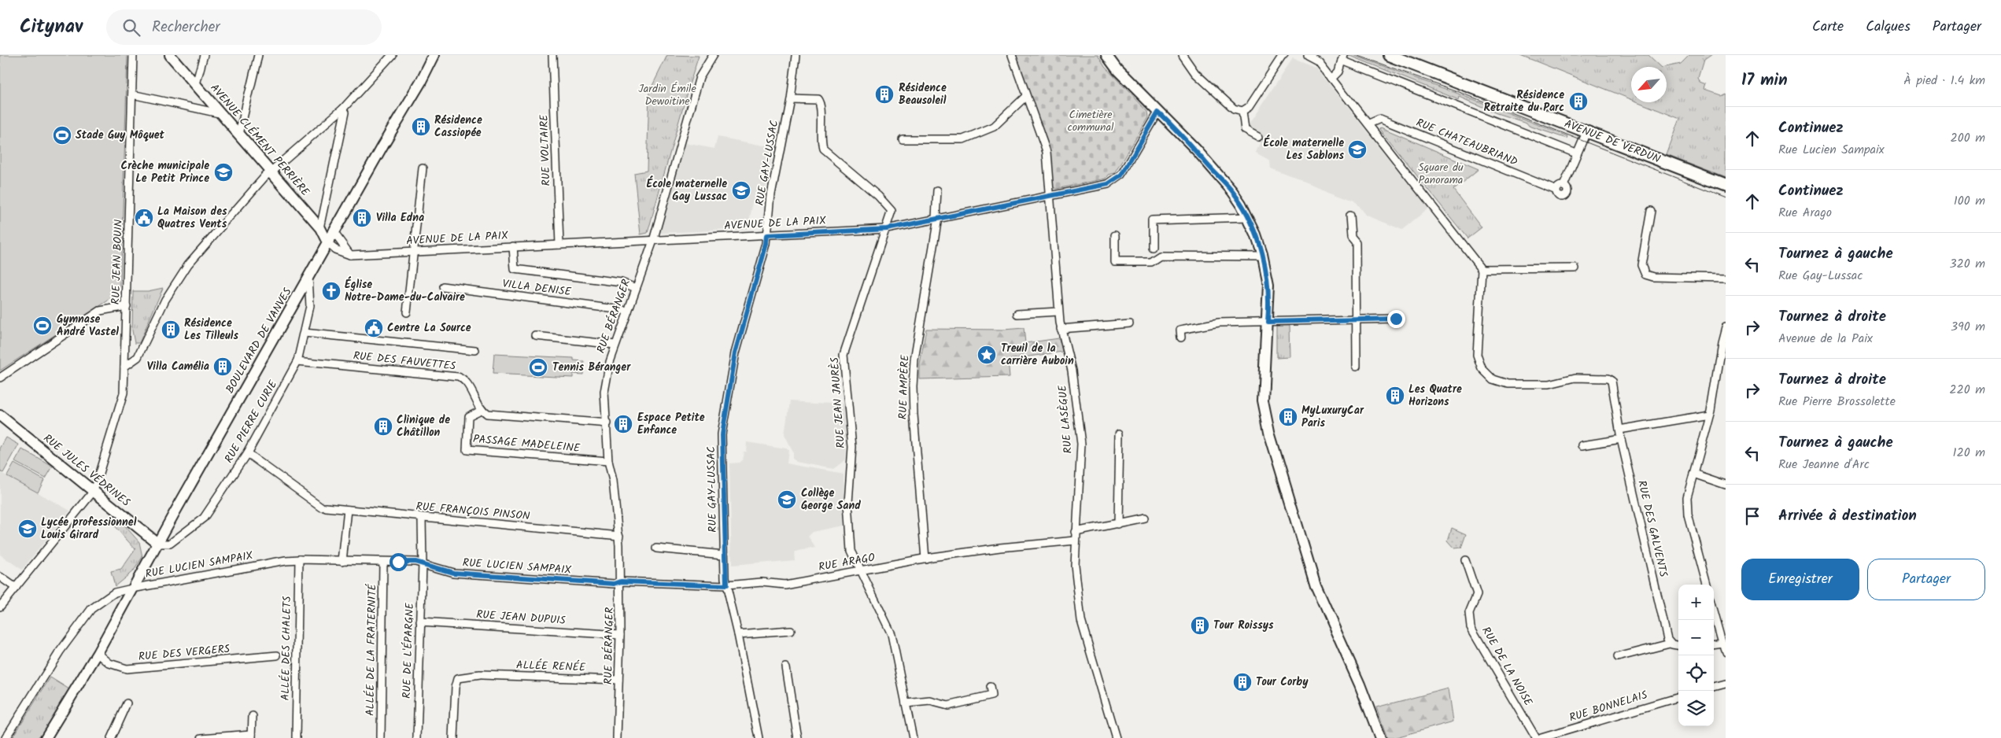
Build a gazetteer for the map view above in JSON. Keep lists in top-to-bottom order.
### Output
{
  "streets": {
    "main road": [
      "AVENUE CLÉMENT PERRIÈRE",
      "AVENUE DE VERDUN",
      "BOULEVARD DE VANVES",
      "RUE JULES VÉDRINES"
    ],
    "street": [
      "RUE CHATEAUBRIAND",
      "RUE VOLTAIRE",
      "RUE GAY-LUSSAC",
      "AVENUE DE LA PAIX",
      "RUE JEAN BOUIN",
      "VILLA DENISE",
      "RUE BÉRANGER",
      "RUE DES FAUVETTES",
      "RUE AMPÈRE",
      "RUE JEAN JAURÈS",
      "RUE LASÈGUE",
      "RUE PIERRE CURIE",
      "PASSAGE MADELEINE",
      "RUE FRANÇOIS PINSON",
      "RUE DES GALVENTS",
      "RUE ARAGO",
      "RUE LUCIEN SAMPAIX",
      "RUE JEAN DUPUIS",
      "ALLÉE DES CHALETS",
      "ALLÉE DE LA FRATERNITÉ",
      "RUE DE L'ÉPARGNE",
      "RUE DES VERGERS",
      "ALLÉE RENÉE",
      "RUE DE LA NOISE",
      "RUE BONNELAIS"
    ]
  },
  "crossings": [
    ["AVENUE CLÉMENT PERRIÈRE", "AVENUE DE LA PAIX"],
    ["AVENUE CLÉMENT PERRIÈRE", "BOULEVARD DE VANVES"],
    ["AVENUE DE VERDUN", "RUE CHATEAUBRIAND"],
    ["RUE VOLTAIRE", "AVENUE DE LA PAIX"],
    ["RUE GAY-LUSSAC", "AVENUE DE LA PAIX"],
    ["RUE GAY-LUSSAC", "RUE JEAN JAURÈS"],
    ["RUE GAY-LUSSAC", "RUE ARAGO"],
    ["AVENUE DE LA PAIX", "RUE BÉRANGER"],
    ["AVENUE DE LA PAIX", "BOULEVARD DE VANVES"],
    ["AVENUE DE LA PAIX", "RUE AMPÈRE"],
    ["AVENUE DE LA PAIX", "RUE JEAN JAURÈS"],
    ["AVENUE DE LA PAIX", "RUE LASÈGUE"],
    ["RUE JEAN BOUIN", "RUE JULES VÉDRINES"],
    ["VILLA DENISE", "RUE BÉRANGER"],
    ["RUE BÉRANGER", "PASSAGE MADELEINE"],
    ["RUE BÉRANGER", "RUE FRANÇOIS PINSON"],
    ["RUE BÉRANGER", "RUE ARAGO"],
    ["RUE BÉRANGER", "RUE LUCIEN SAMPAIX"],
    ["RUE BÉRANGER", "RUE JEAN DUPUIS"],
    ["RUE BÉRANGER", "ALLÉE RENÉE"],
    ["BOULEVARD DE VANVES", "RUE PIERRE CURIE"],
    ["BOULEVARD DE VANVES", "RUE JULES VÉDRINES"],
    ["BOULEVARD DE VANVES", "RUE LUCIEN SAMPAIX"],
    ["BOULEVARD DE VANVES", "RUE DES VERGERS"],
    ["RUE DES FAUVETTES", "RUE PIERRE CURIE"],
    ["RUE DES FAUVETTES", "PASSAGE MADELEINE"],
    ["RUE AMPÈRE", "RUE ARAGO"],
    ["RUE JEAN JAURÈS", "RUE ARAGO"],
    ["RUE LASÈGUE", "RUE ARAGO"],
    ["RUE PIERRE CURIE", "RUE JULES VÉDRINES"],
    ["RUE PIERRE CURIE", "RUE FRANÇOIS PINSON"],
    ["RUE FRANÇOIS PINSON", "RUE DE L'ÉPARGNE"],
    ["RUE ARAGO", "RUE LUCIEN SAMPAIX"],
    ["RUE LUCIEN SAMPAIX", "ALLÉE DES CHALETS"],
    ["RUE LUCIEN SAMPAIX", "ALLÉE DE LA FRATERNITÉ"],
    ["RUE LUCIEN SAMPAIX", "RUE DE L'ÉPARGNE"],
    ["RUE JEAN DUPUIS", "RUE DE L'ÉPARGNE"]
  ],
  "parks": ["Jardin Émile Dewoitine", "Cimetière communal", "Square du Panorama"],
  "places": {
    "building": [
      "Résidence Beausoleil",
      "Résidence Retraite du Parc",
      "Résidence Cassiopée",
      "Villa Edna",
      "Résidence Les Tilleuls",
      "Villa Camélia",
      "Les Quatre Horizons",
      "MyLuxuryCar Paris",
      "Espace Petite Enfance",
      "Clinique de Châtillon",
      "Tour Roissys",
      "Tour Corby"
    ],
    "sports": ["Stade Guy Môquet", "Gymnase André Vastel", "Tennis Béranger"],
    "school or university": [
      "École maternelle Les Sablons",
      "Crèche municipale Le Petit Prince",
      "École maternelle Gay Lussac",
      "Collège George Sand",
      "Lycée professionnel Louis Girard"
    ],
    "public building": ["La Maison des Quatres Vents", "Centre La Source"],
    "church": ["Église Notre-Dame-du-Calvaire"],
    "place": ["Treuil de la carrière Auboin"]
  },
  "north": "bottom left",
  "page": {
    "header": "Citynav",
    "search": "Rechercher",
    "nav": ["Carte", "Calques", "Partager"],
    "heading": ["17 min", "À pied · 1.4 km"],
    "list": [
      ["Continuez", "Rue Lucien Sampaix", "200 m"],
      ["Continuez", "Rue Arago", "100 m"],
      ["Tournez à gauche", "Rue Gay-Lussac", "320 m"],
      ["Tournez à droite", "Avenue de la Paix", "390 m"],
      ["Tournez à droite", "Rue Pierre Brossolette", "220 m"],
      ["Tournez à gauche", "Rue Jeanne d'Arc", "120 m"],
      "Arrivée à destination"
    ],
    "buttons": ["Enregistrer", "Partager"],
    "map_buttons": ["+", "−"]
  }
}
